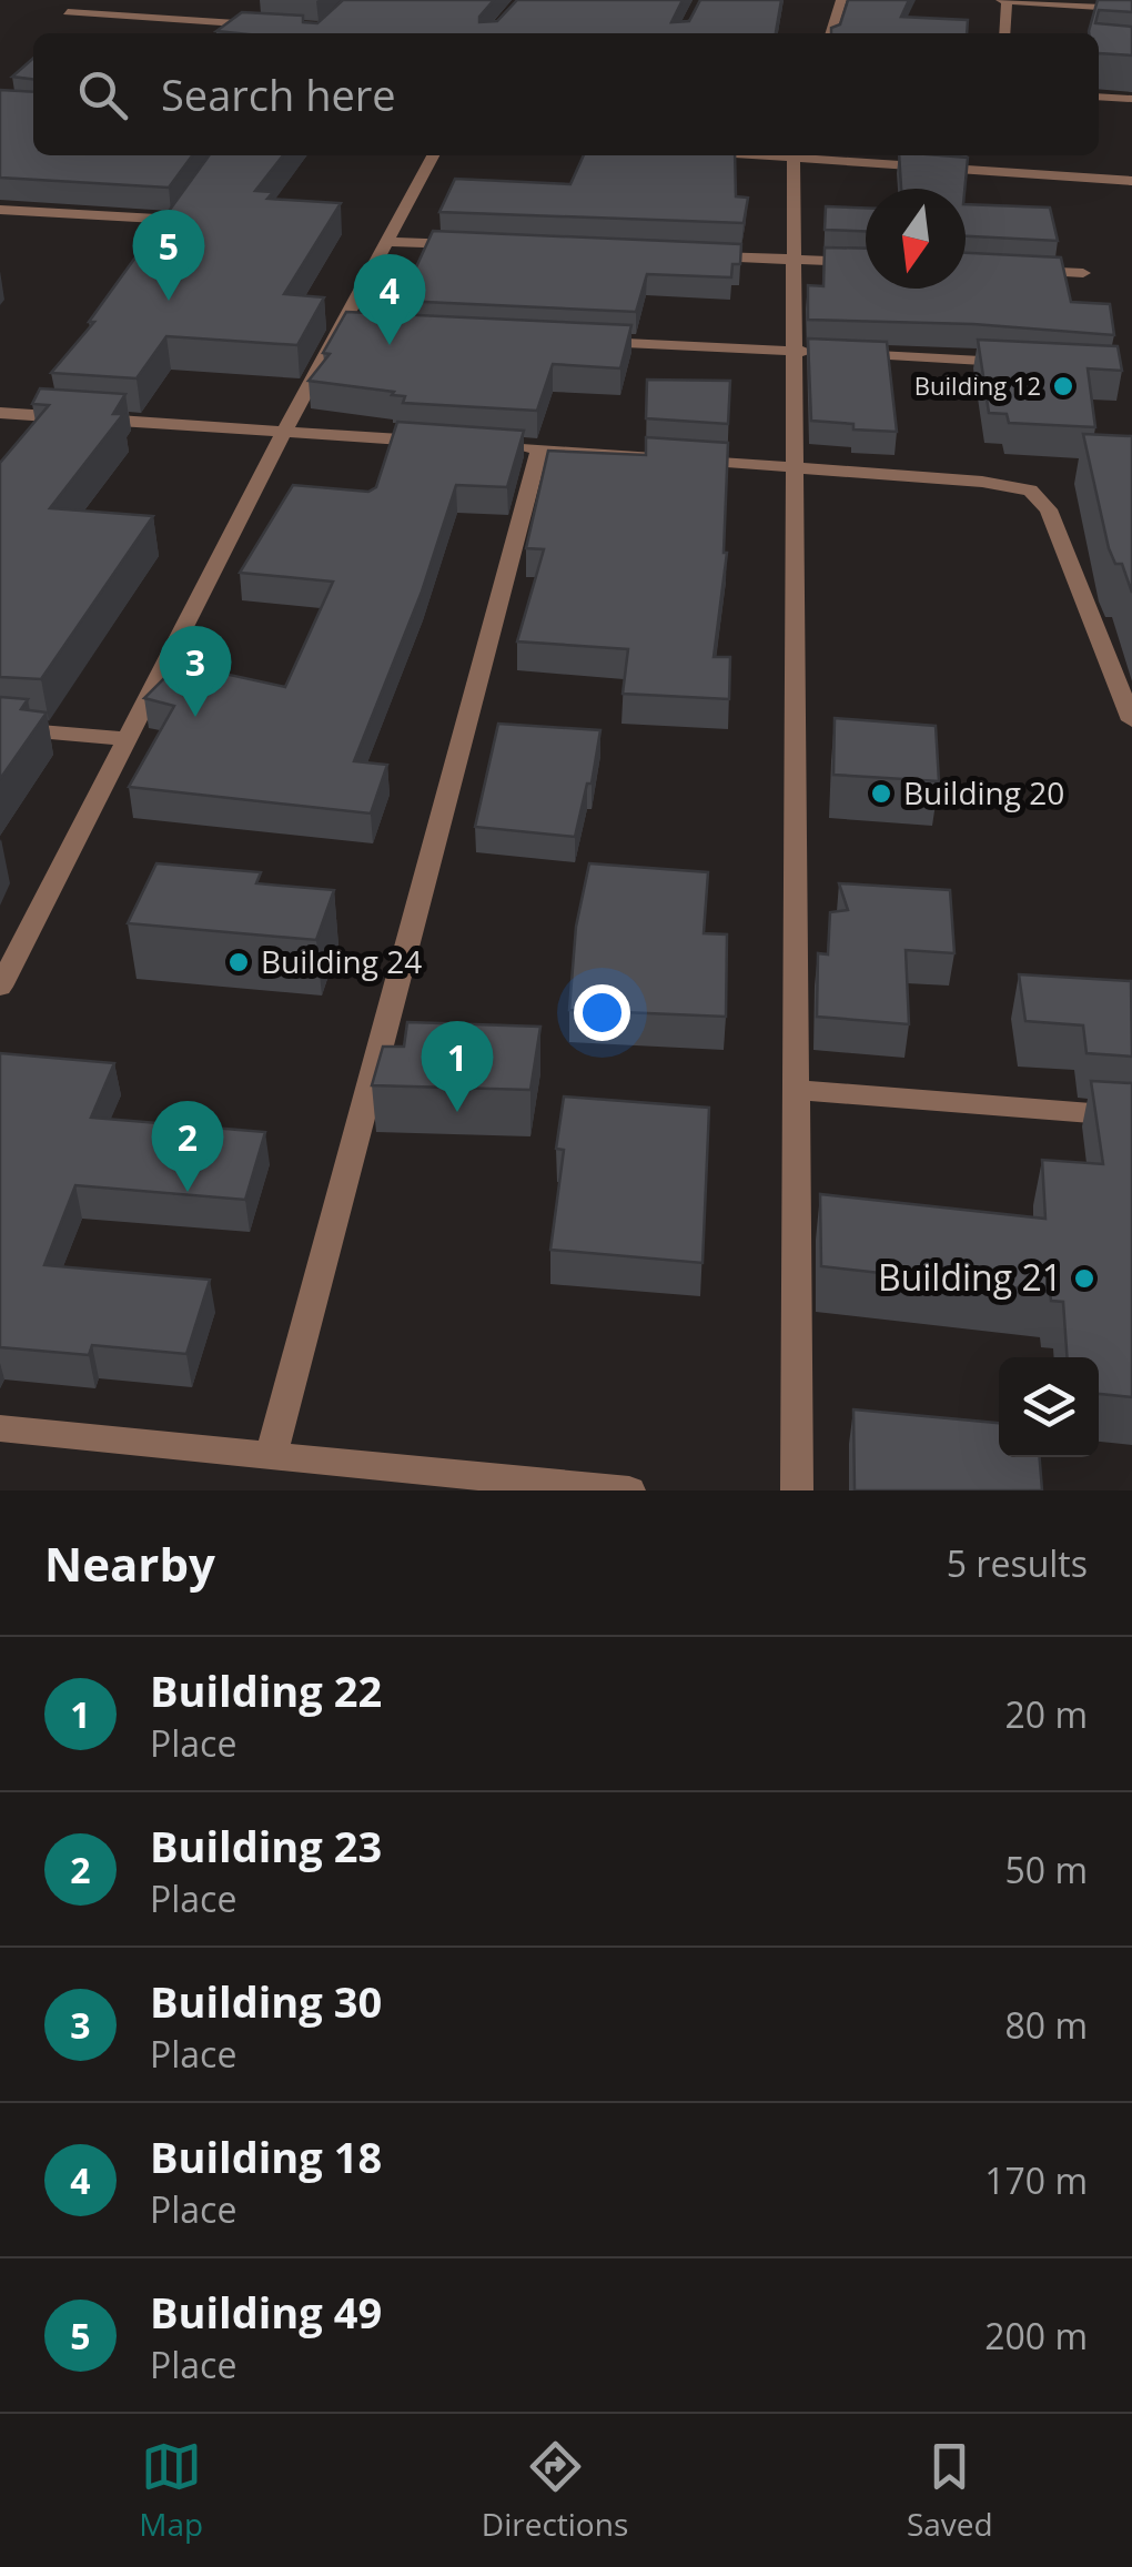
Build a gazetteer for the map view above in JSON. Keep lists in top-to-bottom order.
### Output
{
  "places": [
    "Building 12",
    "Building 20",
    "Building 24",
    "Building 21"
  ],
  "north": "bottom",
  "page": {
    "search": "Search here",
    "pins": [
      "5",
      "4",
      "3",
      "1",
      "2"
    ],
    "heading": ["Nearby", "5 results"],
    "list": [
      {
        "mark": "1",
        "name": "Building 22",
        "note": "Place",
        "value": "20 m"
      },
      {
        "mark": "2",
        "name": "Building 23",
        "note": "Place",
        "value": "50 m"
      },
      {
        "mark": "3",
        "name": "Building 30",
        "note": "Place",
        "value": "80 m"
      },
      {
        "mark": "4",
        "name": "Building 18",
        "note": "Place",
        "value": "170 m"
      },
      {
        "mark": "5",
        "name": "Building 49",
        "note": "Place",
        "value": "200 m"
      }
    ],
    "nav": ["Map", "Directions", "Saved"]
  }
}
